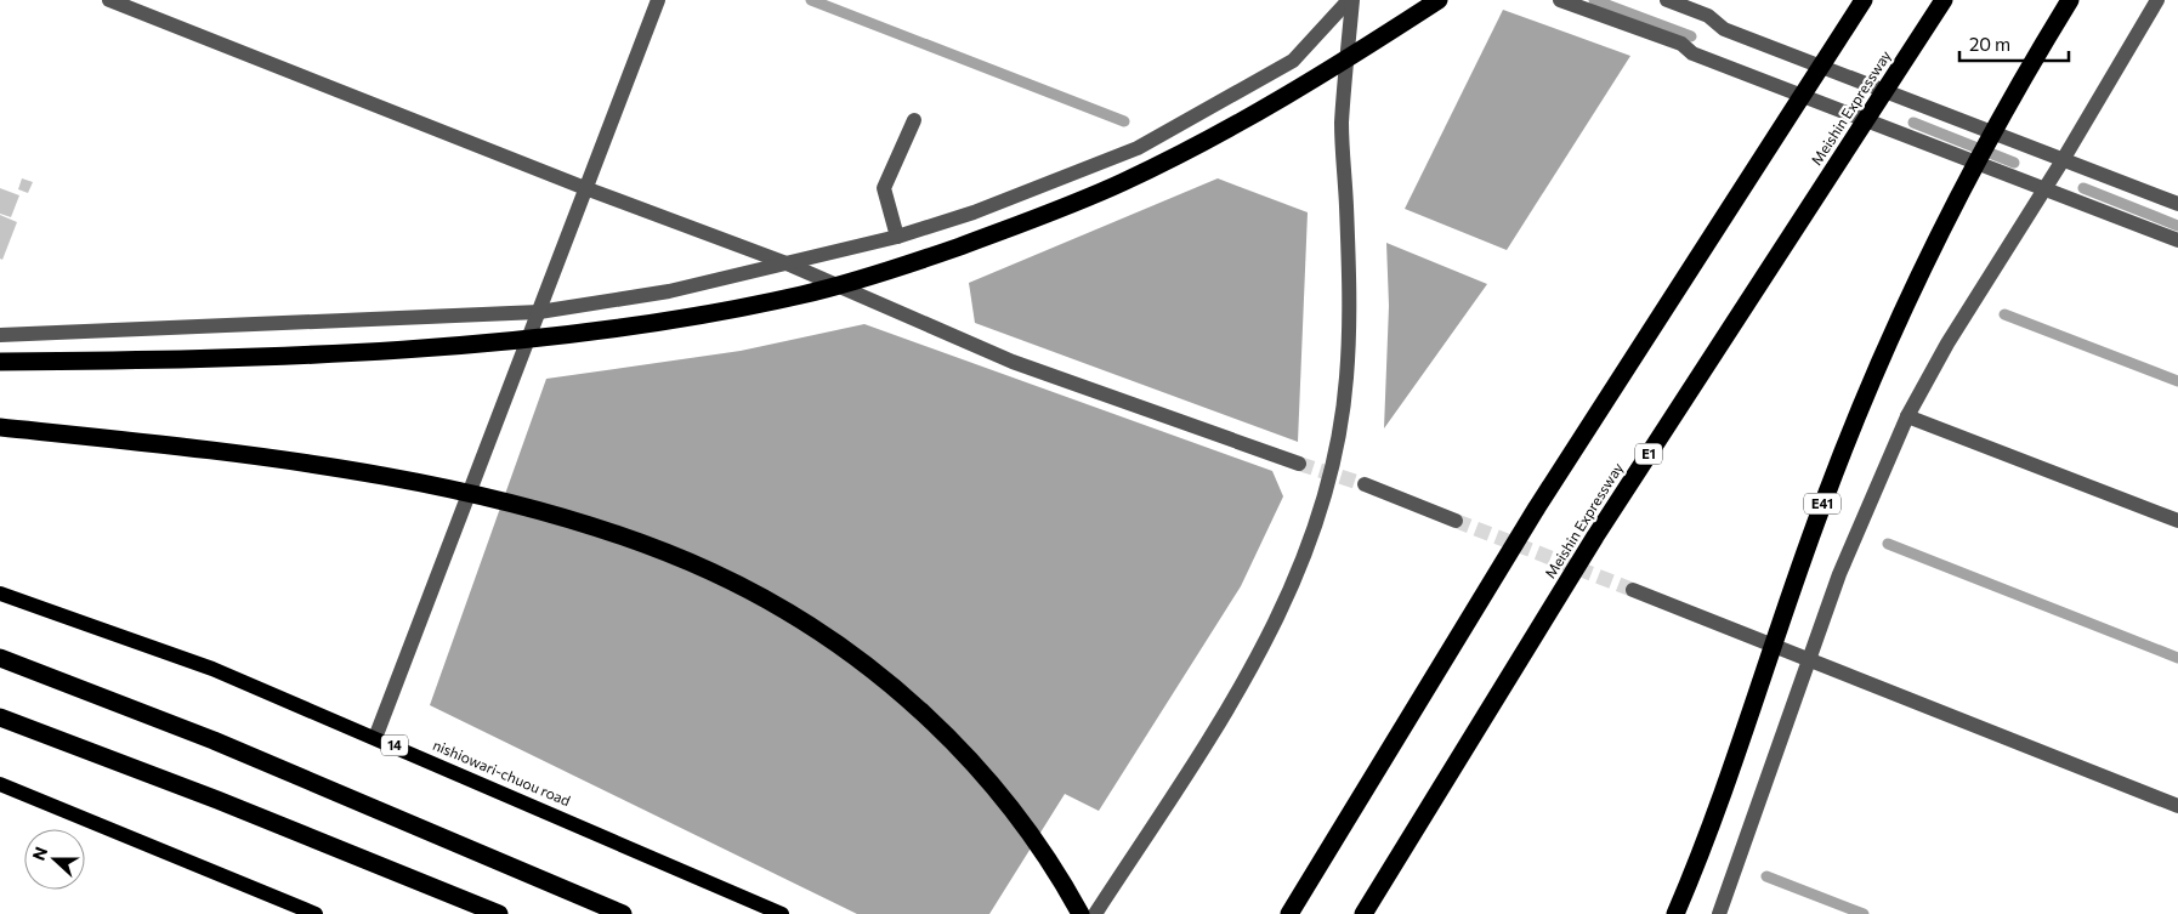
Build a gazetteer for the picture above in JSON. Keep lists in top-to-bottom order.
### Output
{
  "streets": {
    "highway": ["Meishin Expressway", "E1", "E41"],
    "main road": ["14", "nishiowari-chuou road"]
  },
  "scale_bar": "20 m",
  "north": "left"
}
